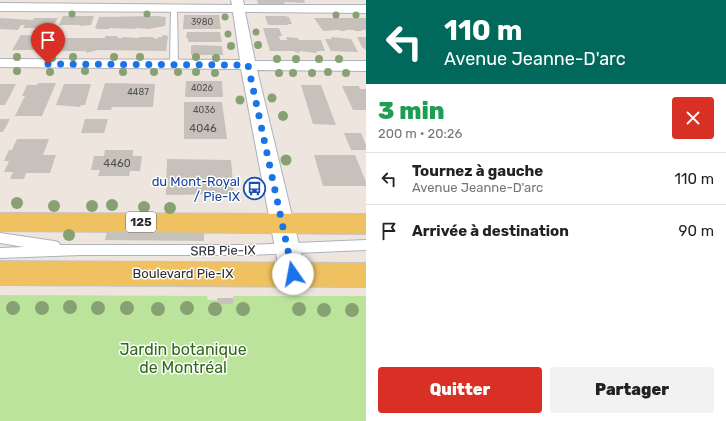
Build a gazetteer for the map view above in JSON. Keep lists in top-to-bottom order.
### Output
{
  "streets": {
    "main road": ["125", "Boulevard Pie-IX"],
    "lane": ["SRB Pie-IX"]
  },
  "parks": ["Jardin botanique de Montréal"],
  "places": {
    "bus stop": ["du Mont-Royal / Pie-IX"]
  },
  "house_numbers": [
    "3980",
    "4026",
    "4487",
    "4036",
    "4046",
    "4460"
  ],
  "page": {
    "turn": ["110 m", "Avenue Jeanne-D'arc"],
    "heading": ["3 min", "200 m · 20:26"],
    "list": [
      {
        "name": "Tournez à gauche",
        "note": "Avenue Jeanne-D'arc",
        "value": "110 m"
      },
      {
        "name": "Arrivée à destination",
        "value": "90 m"
      }
    ],
    "buttons": ["Quitter", "Partager"]
  }
}
